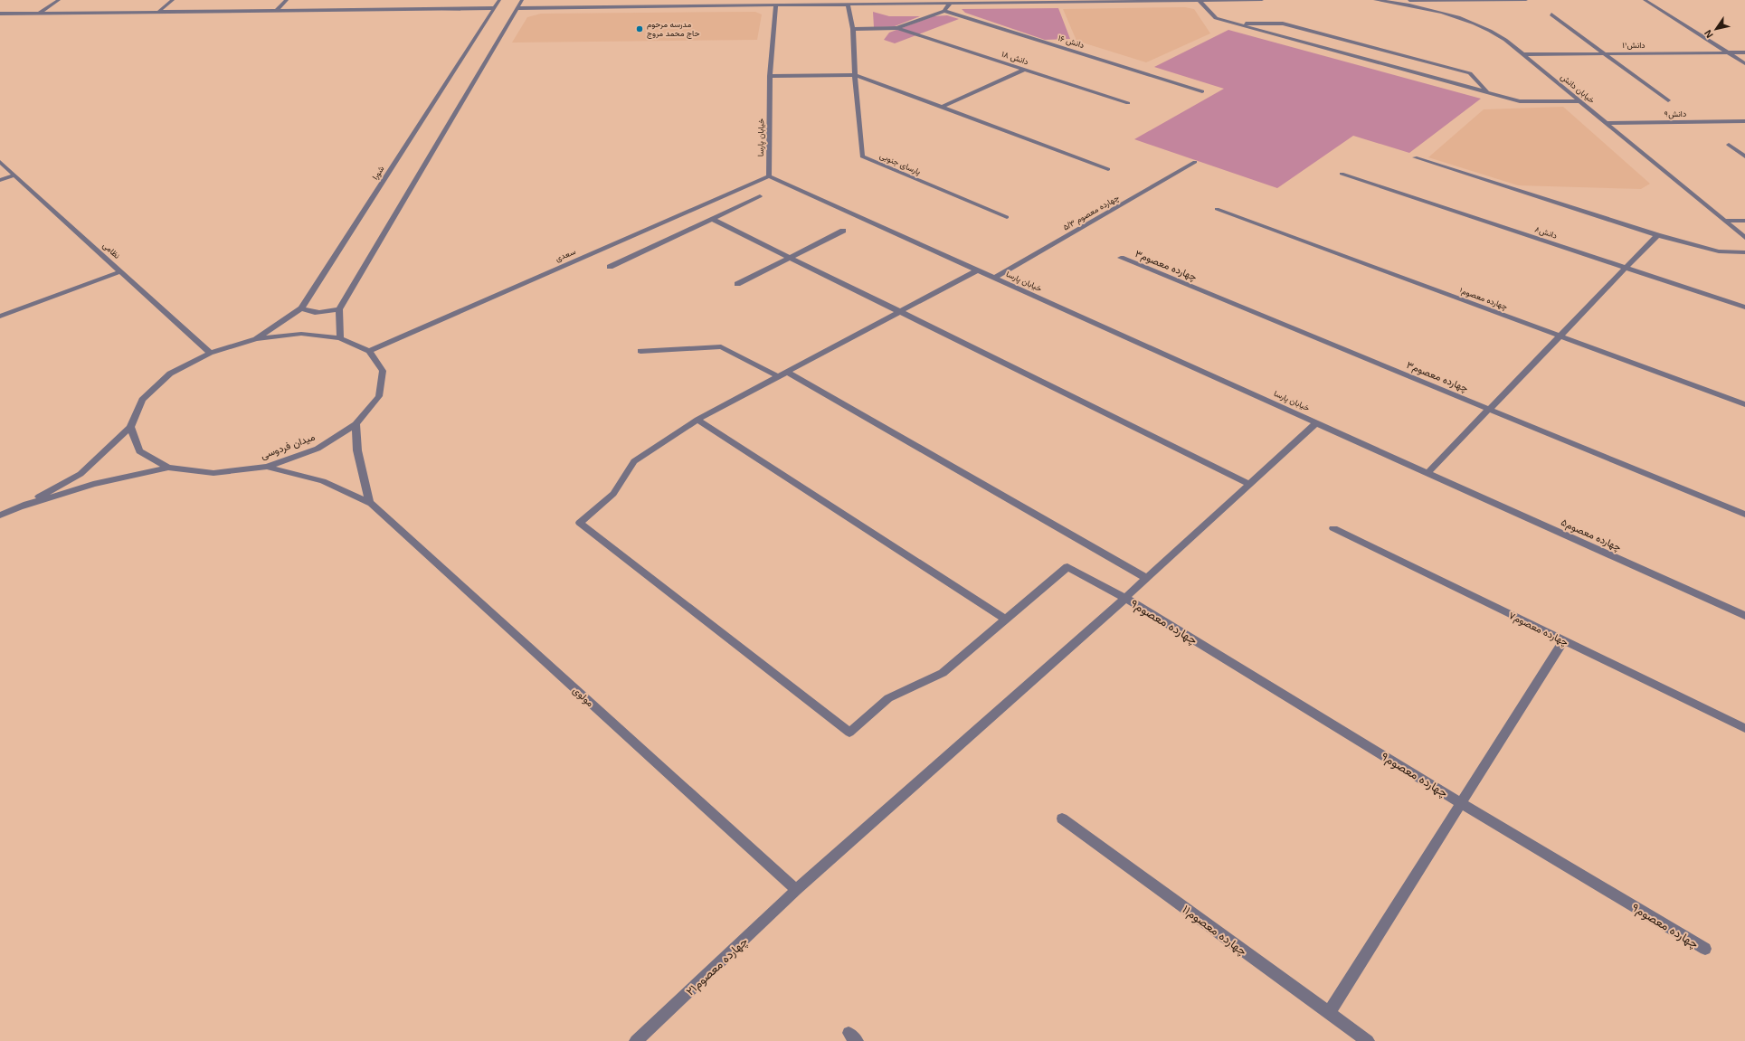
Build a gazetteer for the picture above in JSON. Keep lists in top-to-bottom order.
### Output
{
  "streets": {
    "street": [
      "دانش ۱۶",
      "دانش۱۱",
      "دانش ۱۸",
      "خیابان دانش",
      "دانش۹",
      "خیابان پارسا",
      "پارسای جنوبی",
      "شورا",
      "چهارده معصوم ۵/۳",
      "دانش۸",
      "نظامی",
      "سعدی",
      "چهارده معصوم۳",
      "چهارده معصوم۱",
      "میدان فردوسی",
      "چهارده معصوم۵",
      "چهارده معصوم۹",
      "چهارده معصوم۷",
      "مولوی",
      "چهارده معصوم۱۱",
      "چهارده معصوم۲۱"
    ]
  },
  "crossings": [
    ["دانش۱۱", "خیابان دانش"],
    ["خیابان دانش", "دانش۹"],
    ["خیابان پارسا", "چهارده معصوم ۵/۳"],
    ["خیابان پارسا", "سعدی"],
    ["خیابان پارسا", "چهارده معصوم۵"],
    ["خیابان پارسا", "چهارده معصوم۲۱"],
    ["سعدی", "میدان فردوسی"],
    ["میدان فردوسی", "مولوی"],
    ["چهارده معصوم۹", "چهارده معصوم۲۱"],
    ["مولوی", "چهارده معصوم۲۱"]
  ],
  "places": ["مدرسه مرحوم حاج محمد مروج"],
  "north": "bottom left"
}
